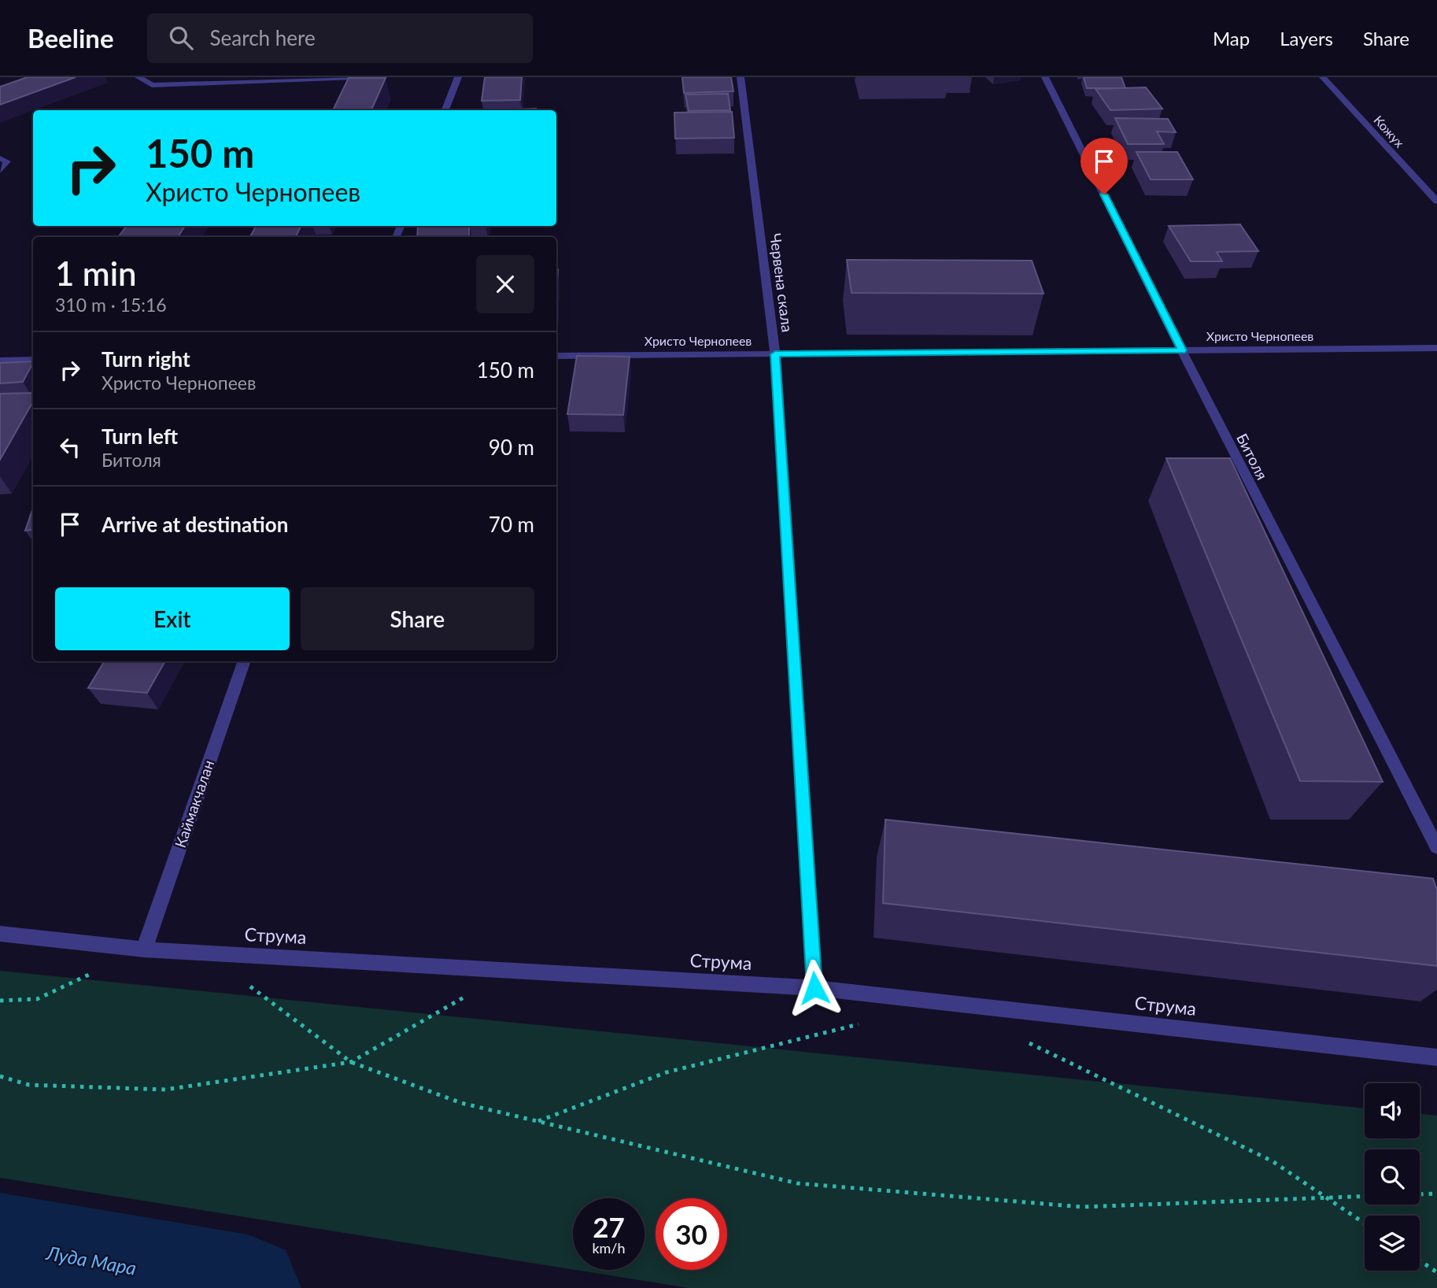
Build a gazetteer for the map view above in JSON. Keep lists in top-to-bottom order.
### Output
{
  "streets": {
    "street": [
      "Кожух",
      "Червена скала",
      "Христо Чернопеев",
      "Битоля",
      "Каймакчалан",
      "Струма"
    ]
  },
  "crossings": [
    ["Червена скала", "Христо Чернопеев"],
    ["Червена скала", "Струма"],
    ["Христо Чернопеев", "Битоля"],
    ["Каймакчалан", "Струма"]
  ],
  "water": ["Луда Мара"],
  "page": {
    "header": "Beeline",
    "search": "Search here",
    "nav": ["Map", "Layers", "Share"],
    "turn": ["150 m", "Христо Чернопеев"],
    "heading": ["1 min", "310 m · 15:16"],
    "list": [
      {
        "name": "Turn right",
        "note": "Христо Чернопеев",
        "value": "150 m"
      },
      {
        "name": "Turn left",
        "note": "Битоля",
        "value": "90 m"
      },
      {
        "name": "Arrive at destination",
        "value": "70 m"
      }
    ],
    "buttons": ["Exit", "Share"],
    "speed": "27 km/h",
    "limit": "30"
  }
}
